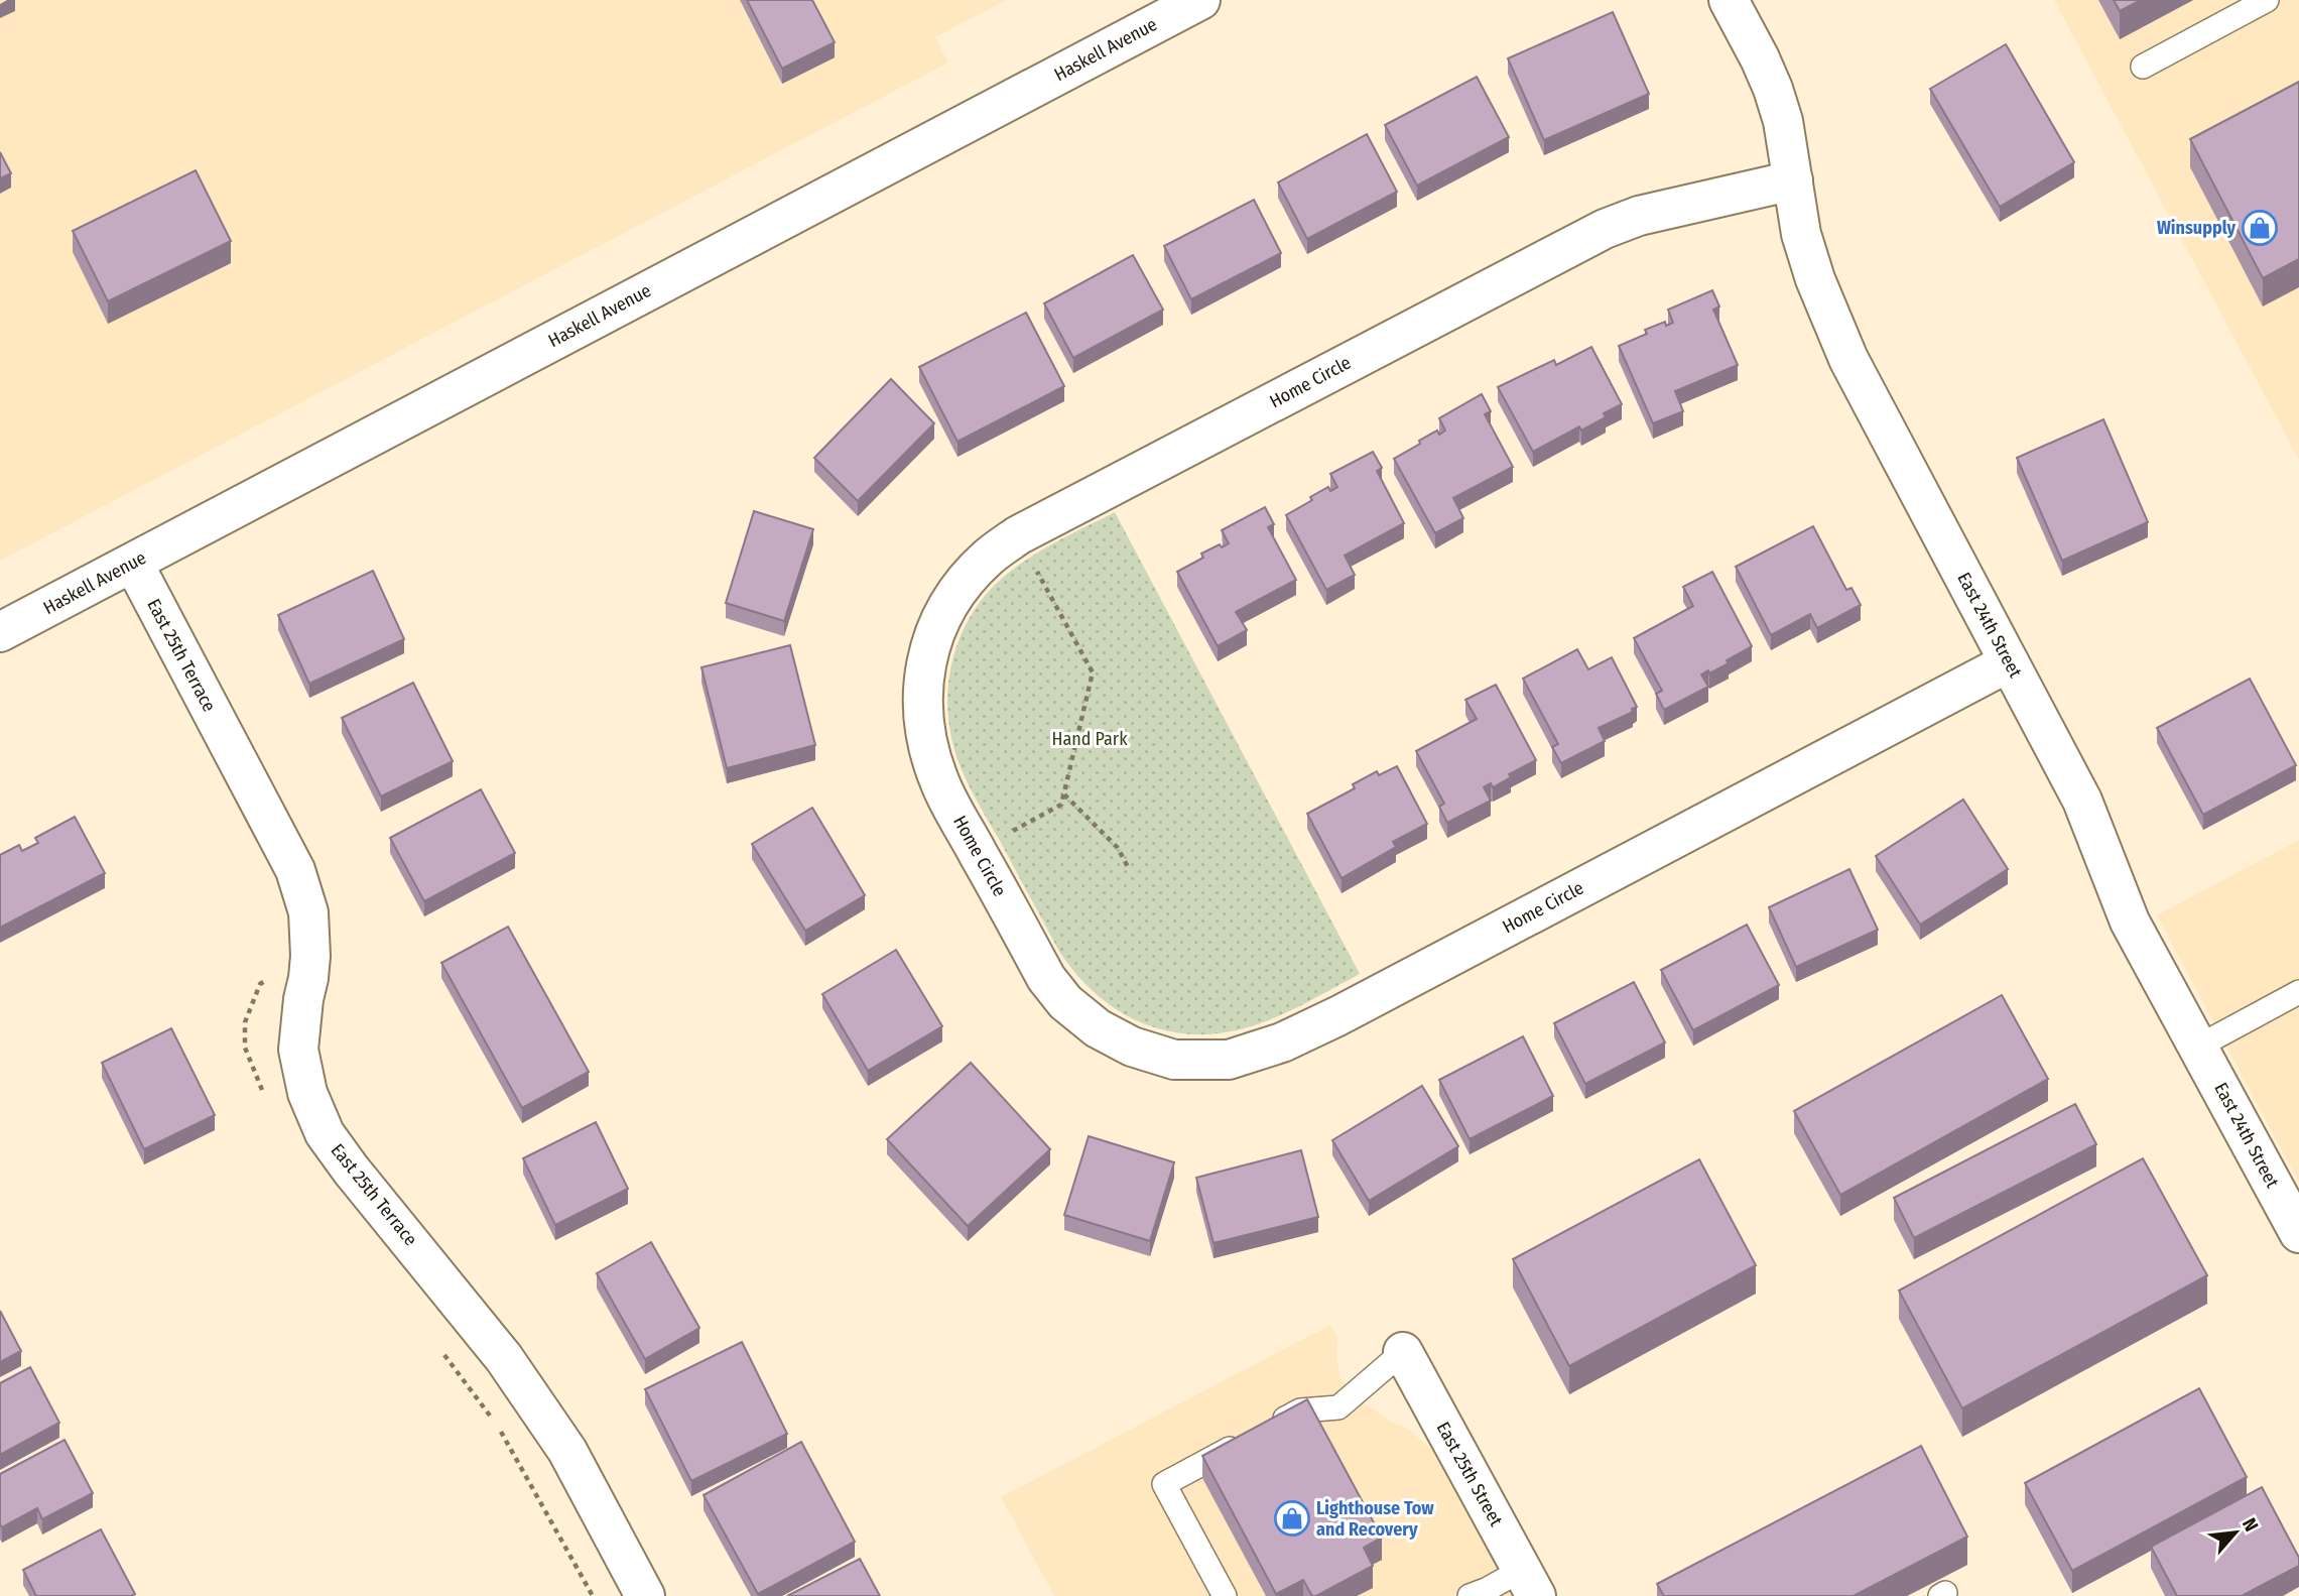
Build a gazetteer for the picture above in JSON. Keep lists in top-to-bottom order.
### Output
{
  "streets": {
    "street": [
      "Haskell Avenue",
      "Home Circle",
      "East 24th Street",
      "East 25th Terrace",
      "East 25th Street"
    ]
  },
  "crossings": [
    ["Haskell Avenue", "East 25th Terrace"],
    ["Home Circle", "East 24th Street"]
  ],
  "parks": ["Hand Park"],
  "places": {
    "shop": ["Winsupply", "Lighthouse Tow and Recovery"]
  },
  "north": "top right"
}
